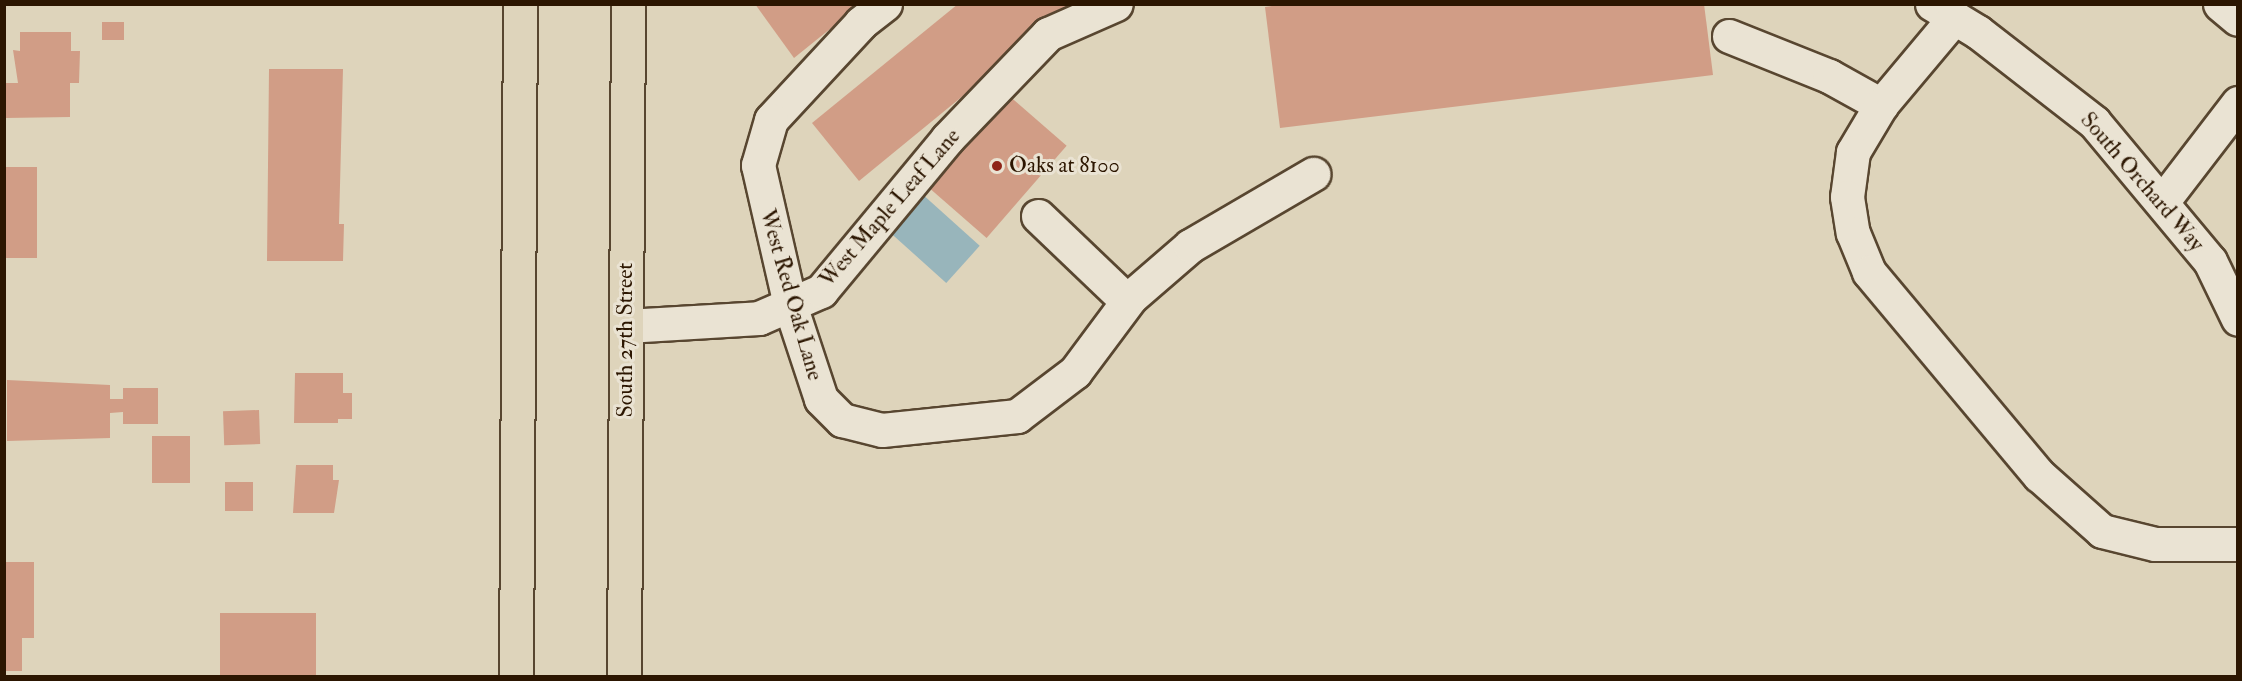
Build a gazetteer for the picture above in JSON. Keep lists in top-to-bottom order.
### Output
{
  "streets": {
    "main road": ["South 27th Street"],
    "street": ["South Orchard Way", "West Maple Leaf Lane", "West Red Oak Lane"]
  },
  "crossings": [
    ["West Maple Leaf Lane", "West Red Oak Lane"],
    ["West Maple Leaf Lane", "South 27th Street"]
  ],
  "places": ["Oaks at 8100"]
}
